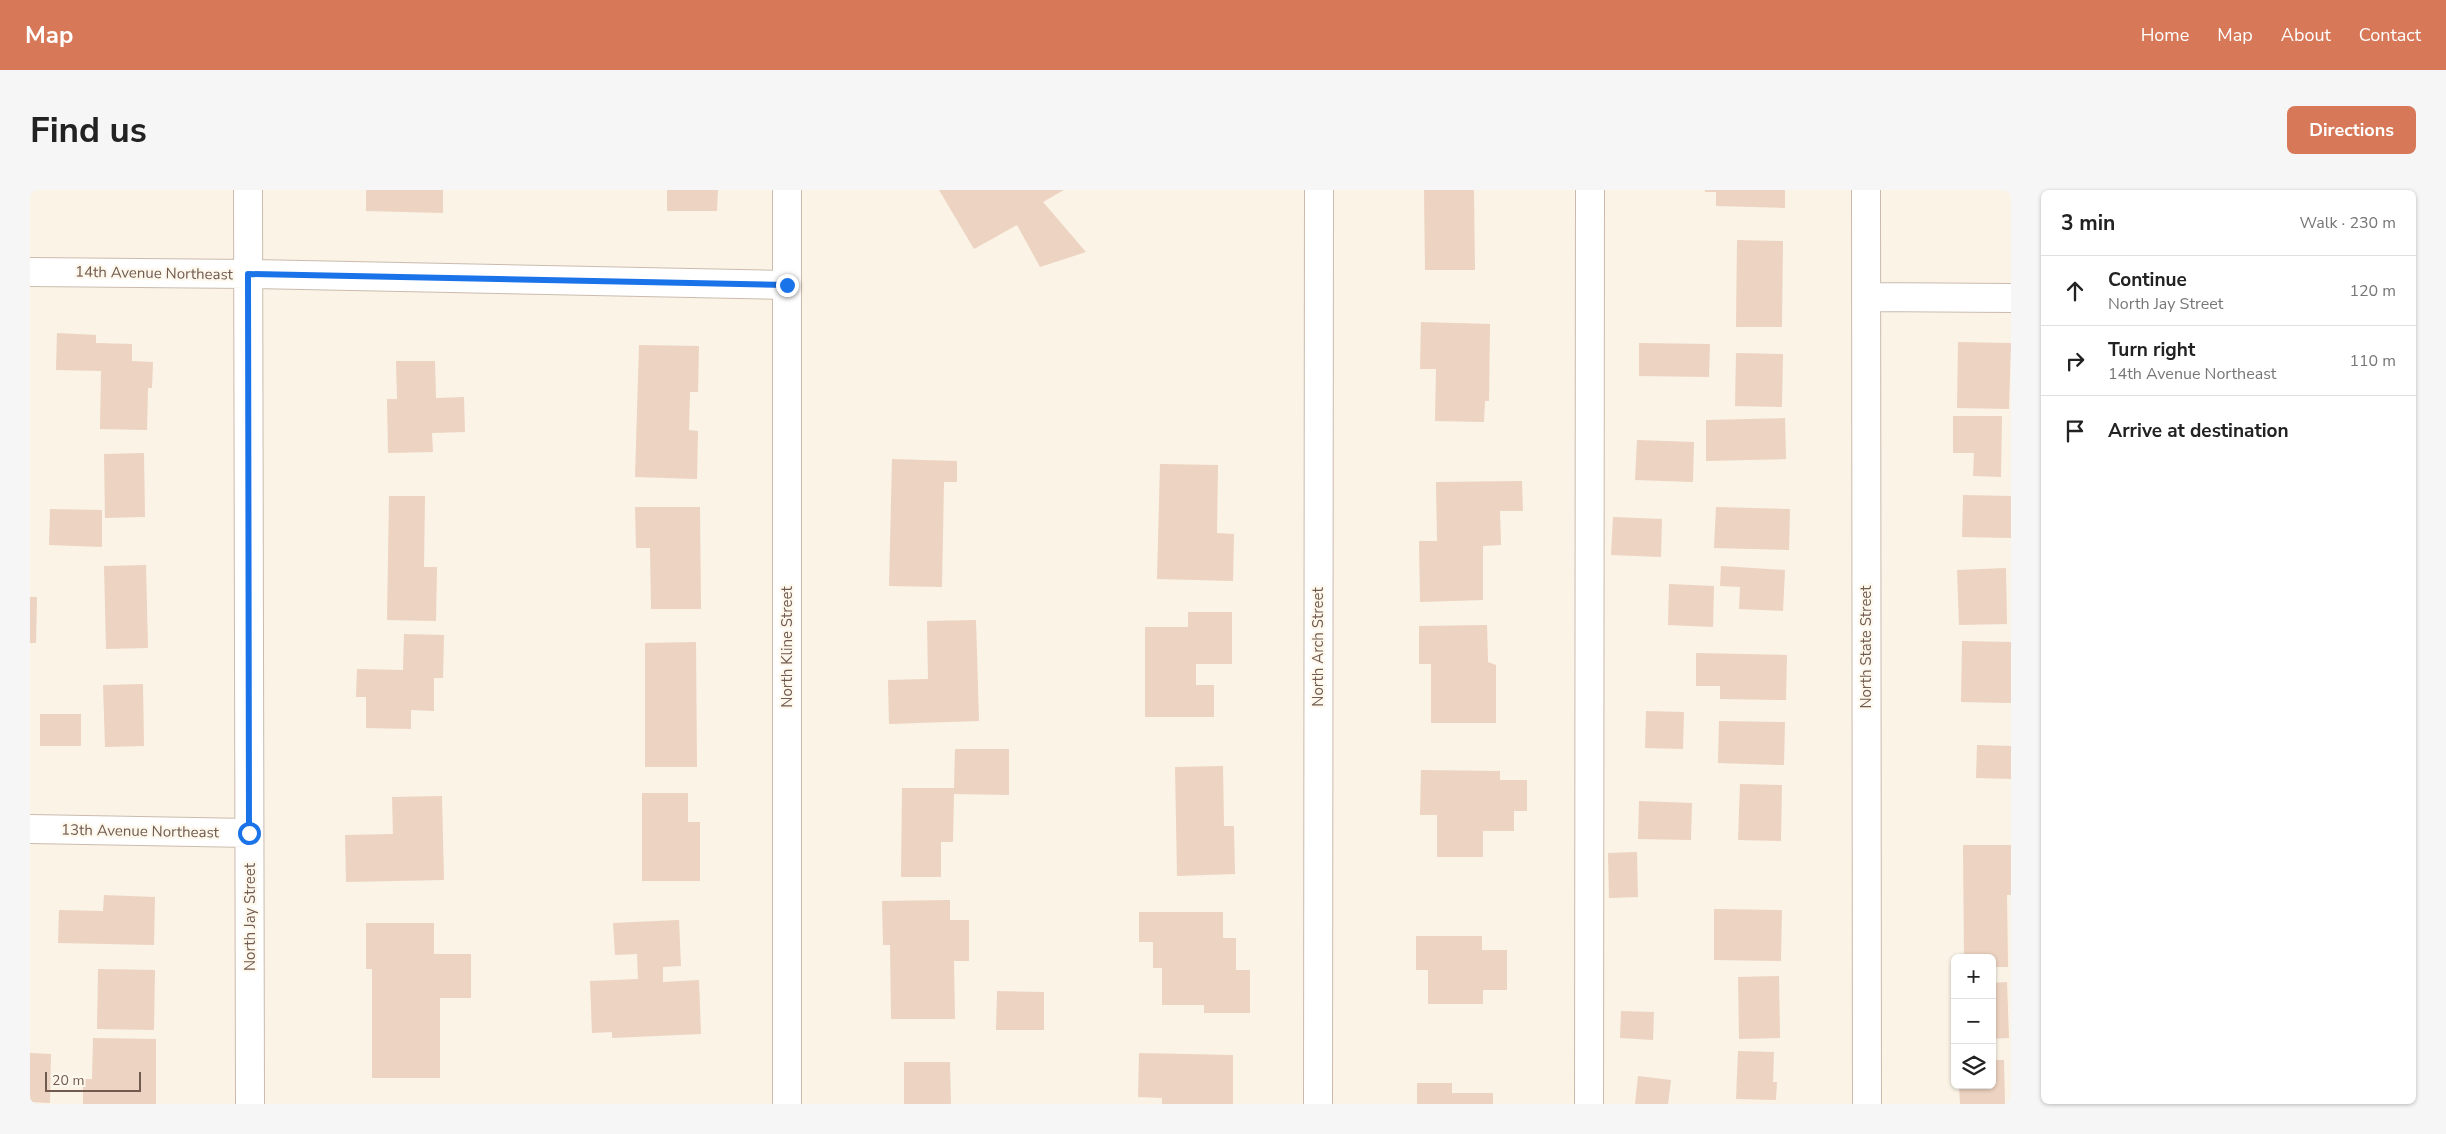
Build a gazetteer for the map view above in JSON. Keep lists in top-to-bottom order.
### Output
{
  "streets": {
    "street": [
      "14th Avenue Northeast",
      "North Kline Street",
      "North Arch Street",
      "North State Street",
      "13th Avenue Northeast",
      "North Jay Street"
    ]
  },
  "crossings": [
    ["14th Avenue Northeast", "North Kline Street"],
    ["14th Avenue Northeast", "North Jay Street"],
    ["13th Avenue Northeast", "North Jay Street"]
  ],
  "scale_bar": "20 m",
  "page": {
    "header": "Map",
    "nav": [
      "Home",
      "Map",
      "About",
      "Contact"
    ],
    "buttons": "Directions",
    "title": "Find us",
    "heading": ["3 min", "Walk · 230 m"],
    "list": [
      ["Continue", "North Jay Street", "120 m"],
      ["Turn right", "14th Avenue Northeast", "110 m"],
      "Arrive at destination"
    ],
    "map_buttons": ["+", "−"],
    "scale": "20 m"
  }
}
